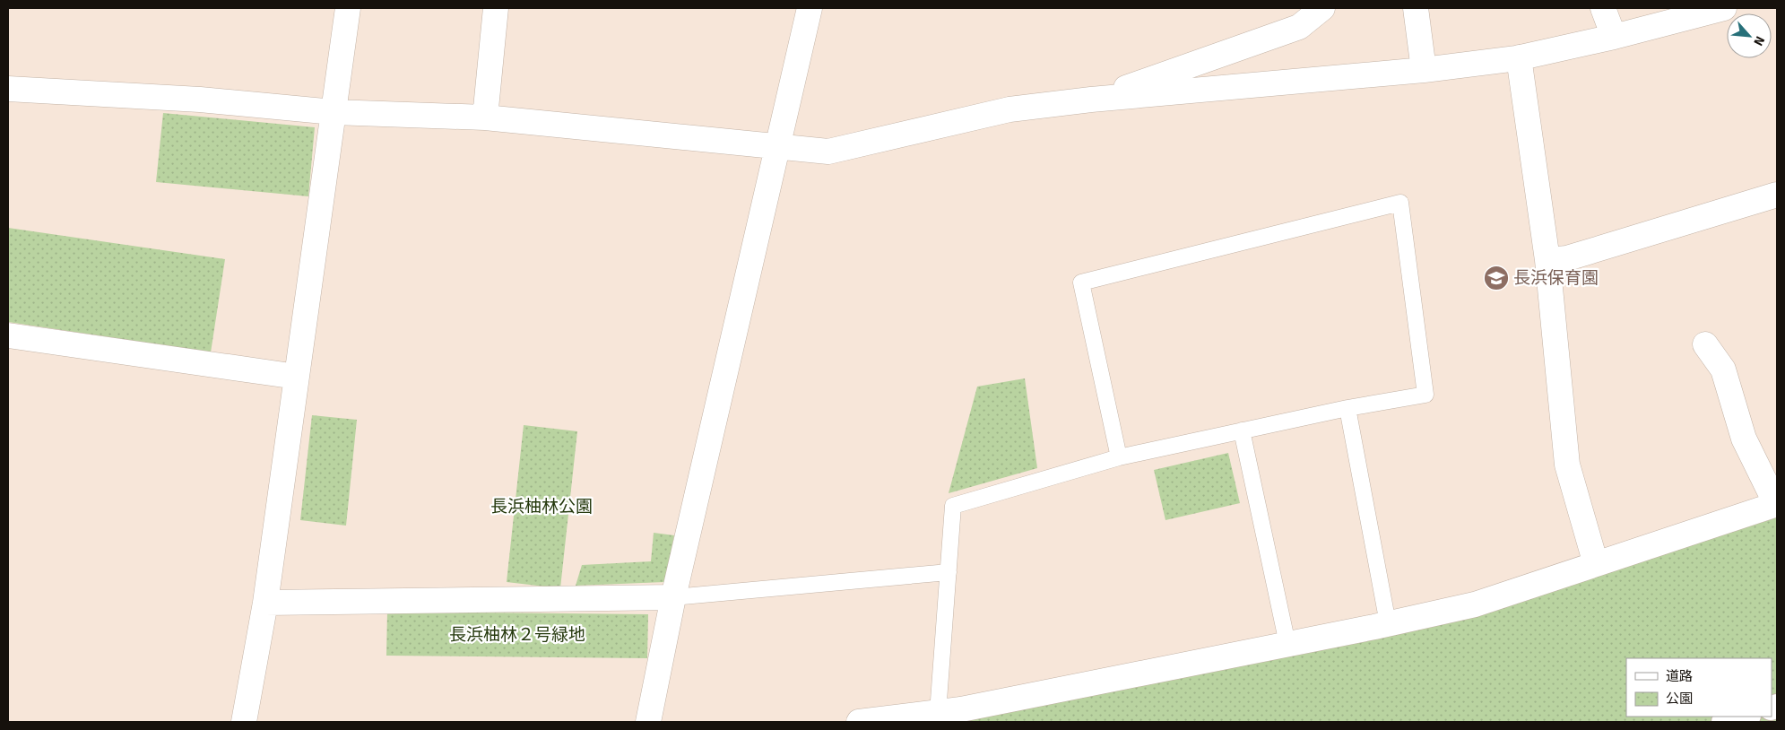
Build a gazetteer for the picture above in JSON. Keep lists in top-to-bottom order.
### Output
{
  "parks": ["長浜柚林公園", "長浜柚林２号緑地"],
  "places": {
    "school or university": ["長浜保育園"]
  },
  "legend": ["道路", "公園"],
  "north": "bottom right"
}
